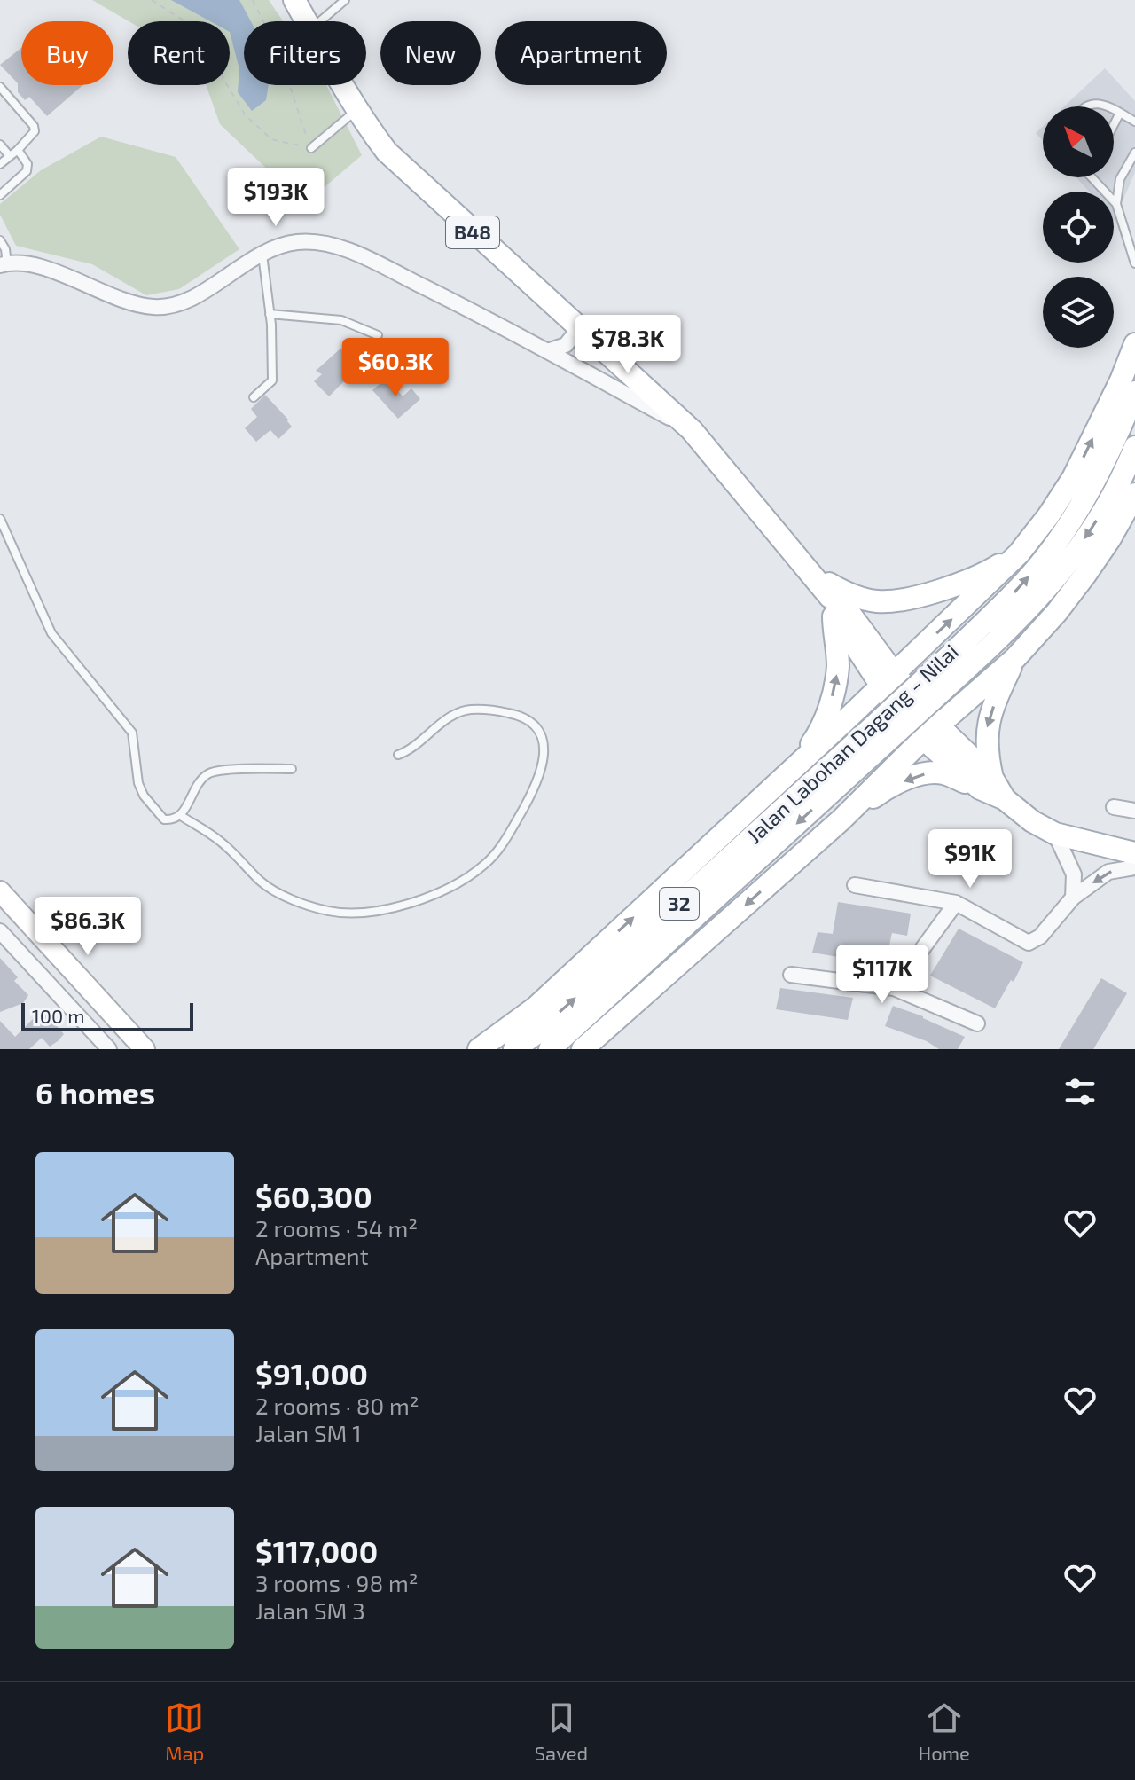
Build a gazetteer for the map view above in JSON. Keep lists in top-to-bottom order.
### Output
{
  "streets": {
    "main road": ["B48", "Jalan Labohan Dagang ‒ Nilai", "32"]
  },
  "scale_bar": "100 m",
  "north": "top left",
  "page": {
    "chip": [
      "Buy",
      "Rent",
      "Filters",
      "New",
      "Apartment"
    ],
    "price": [
      "$193K",
      "$78.3K",
      "$60.3K",
      "$91K",
      "$86.3K",
      "$117K"
    ],
    "scale": "100 m",
    "heading": "6 homes",
    "list": [
      {
        "name": "$60,300",
        "note": "2 rooms · 54 m² · Apartment"
      },
      {
        "name": "$91,000",
        "note": "2 rooms · 80 m² · Jalan SM 1"
      },
      {
        "name": "$117,000",
        "note": "3 rooms · 98 m² · Jalan SM 3"
      }
    ],
    "tabs": ["Map", "Saved", "Home"]
  }
}
